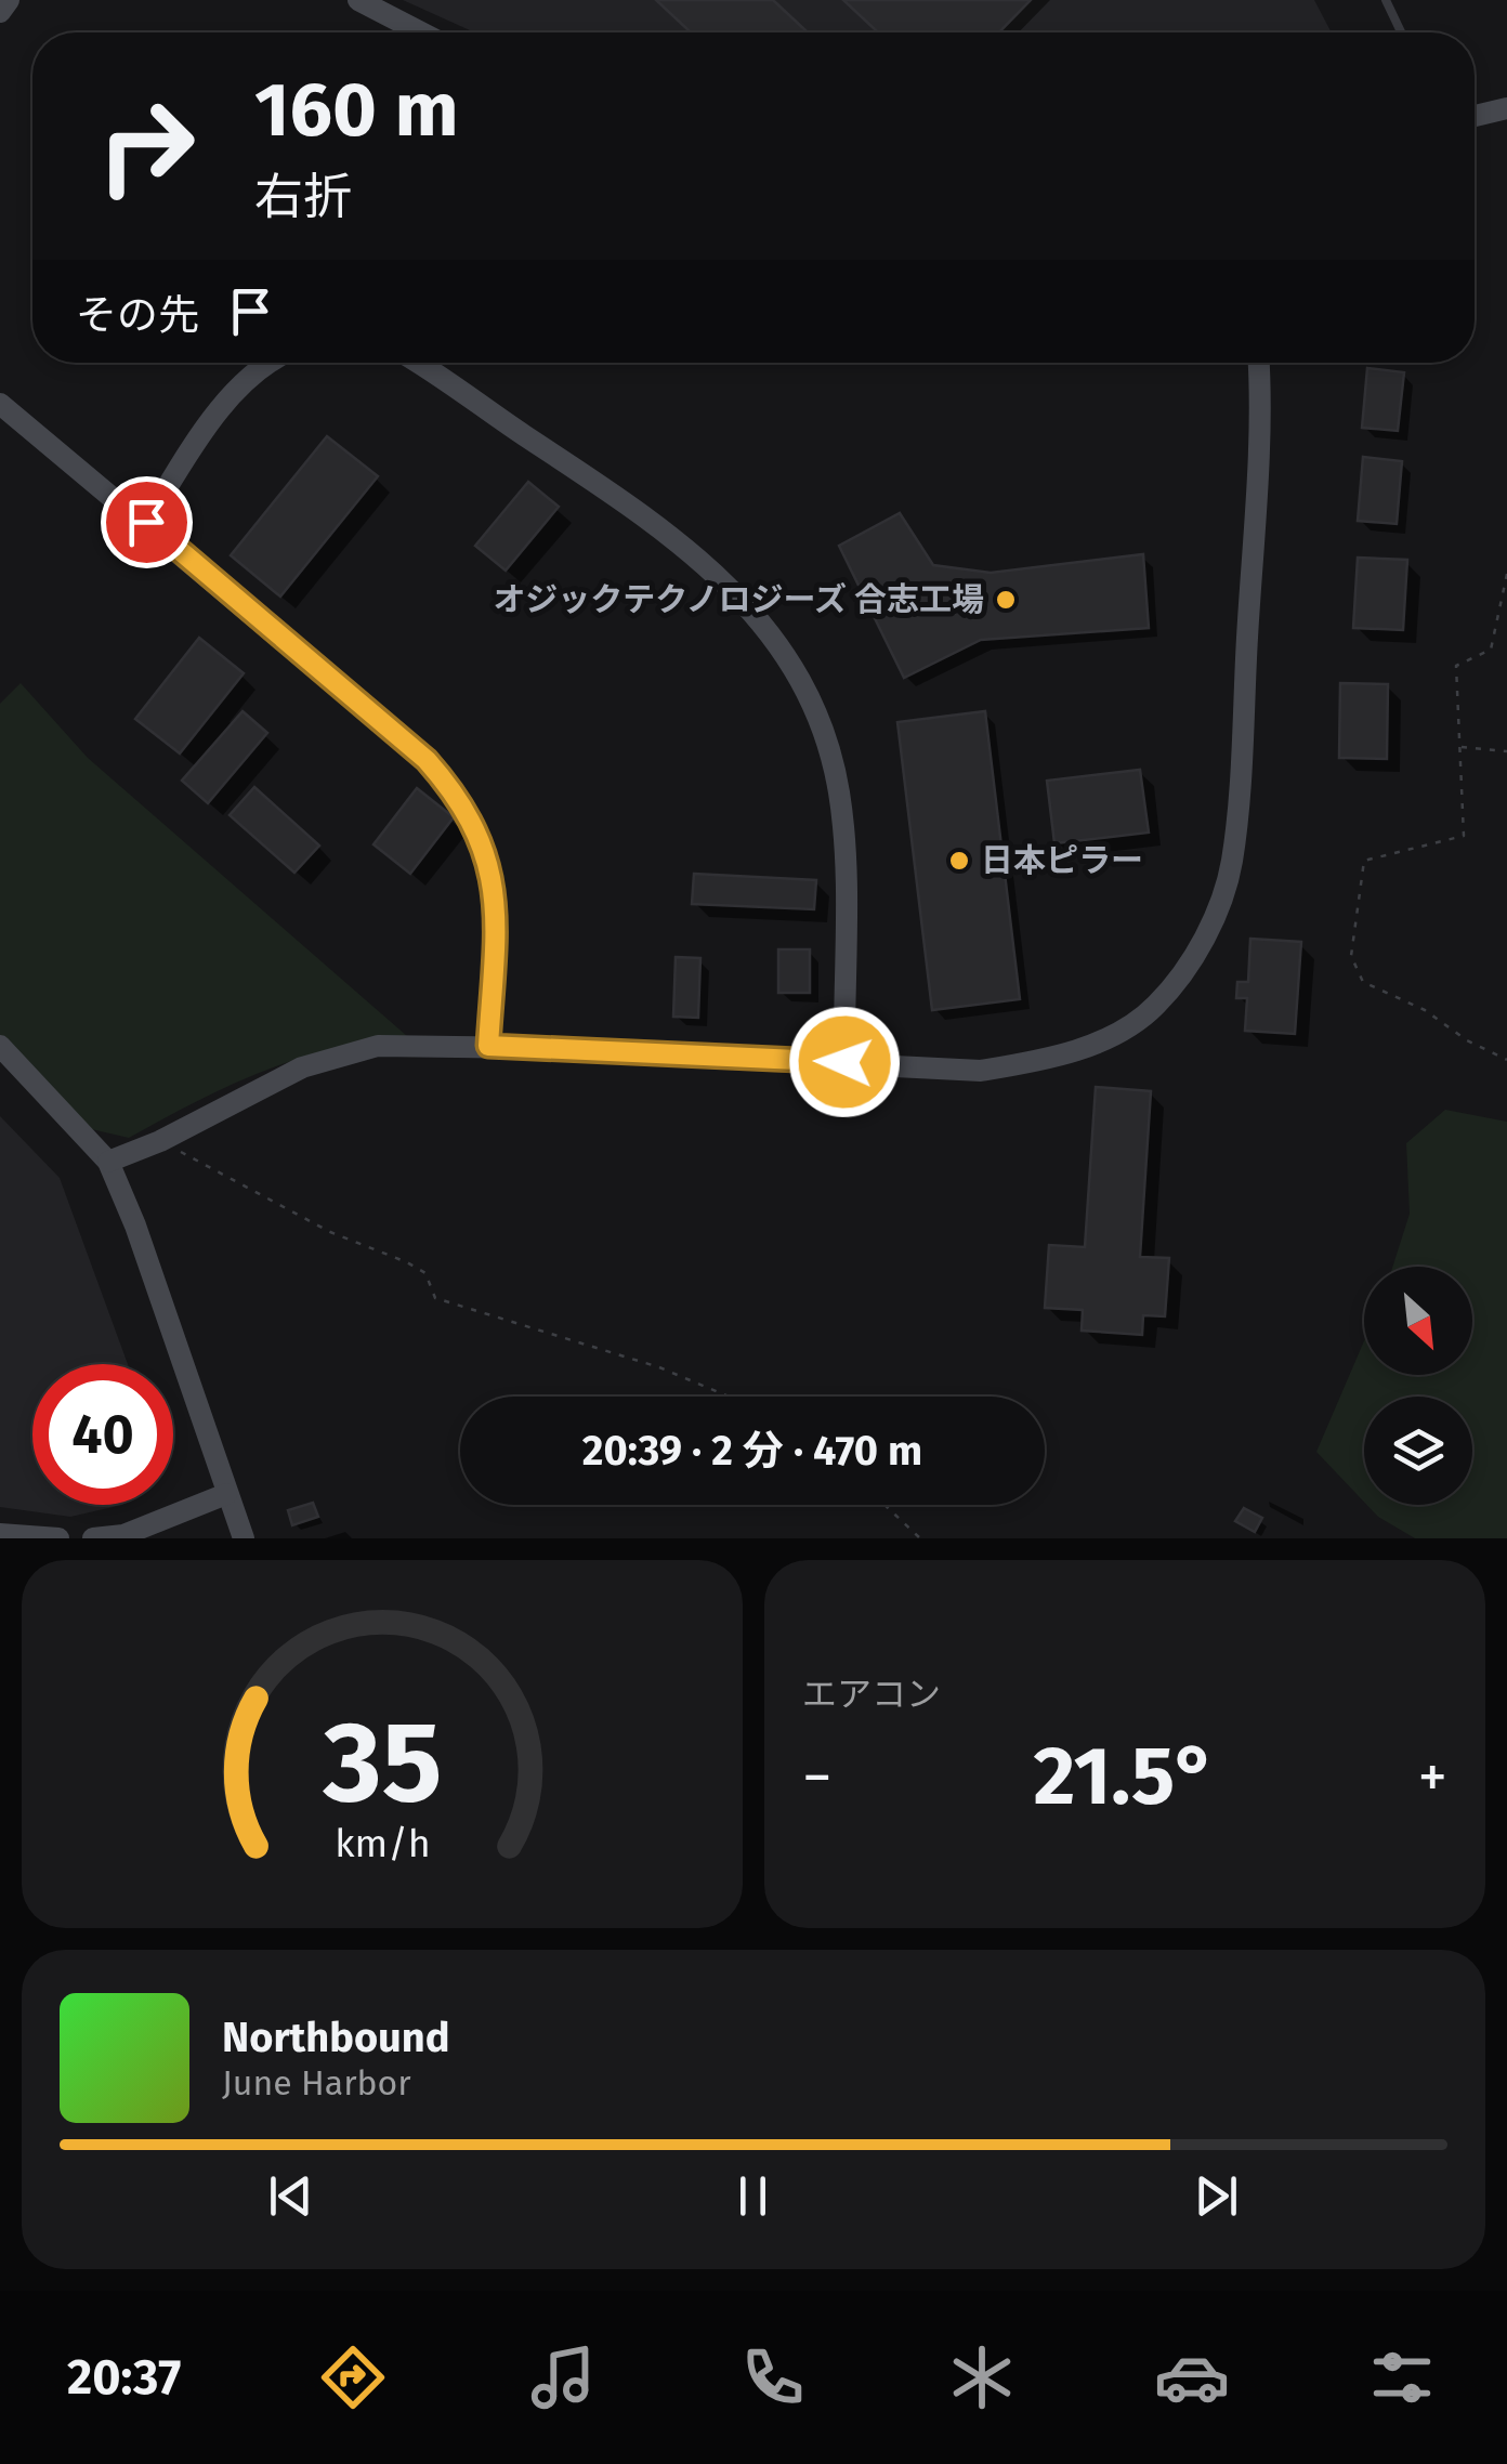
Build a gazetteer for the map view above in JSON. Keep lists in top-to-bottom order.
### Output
{
  "places": ["オジックテクノロジーズ 合志工場", "日本ピラー"],
  "north": "bottom right",
  "page": {
    "turn": ["160 m", "右折"],
    "then": "その先",
    "limit": "40",
    "trip": "20:39 · 2 分 · 470 m",
    "tile": "エアコン",
    "heat": ["−", "21.5°", "+"],
    "song": ["Northbound", "June Harbor"],
    "tabs": "20:37",
    "gauge": ["35", "km/h"]
  }
}
